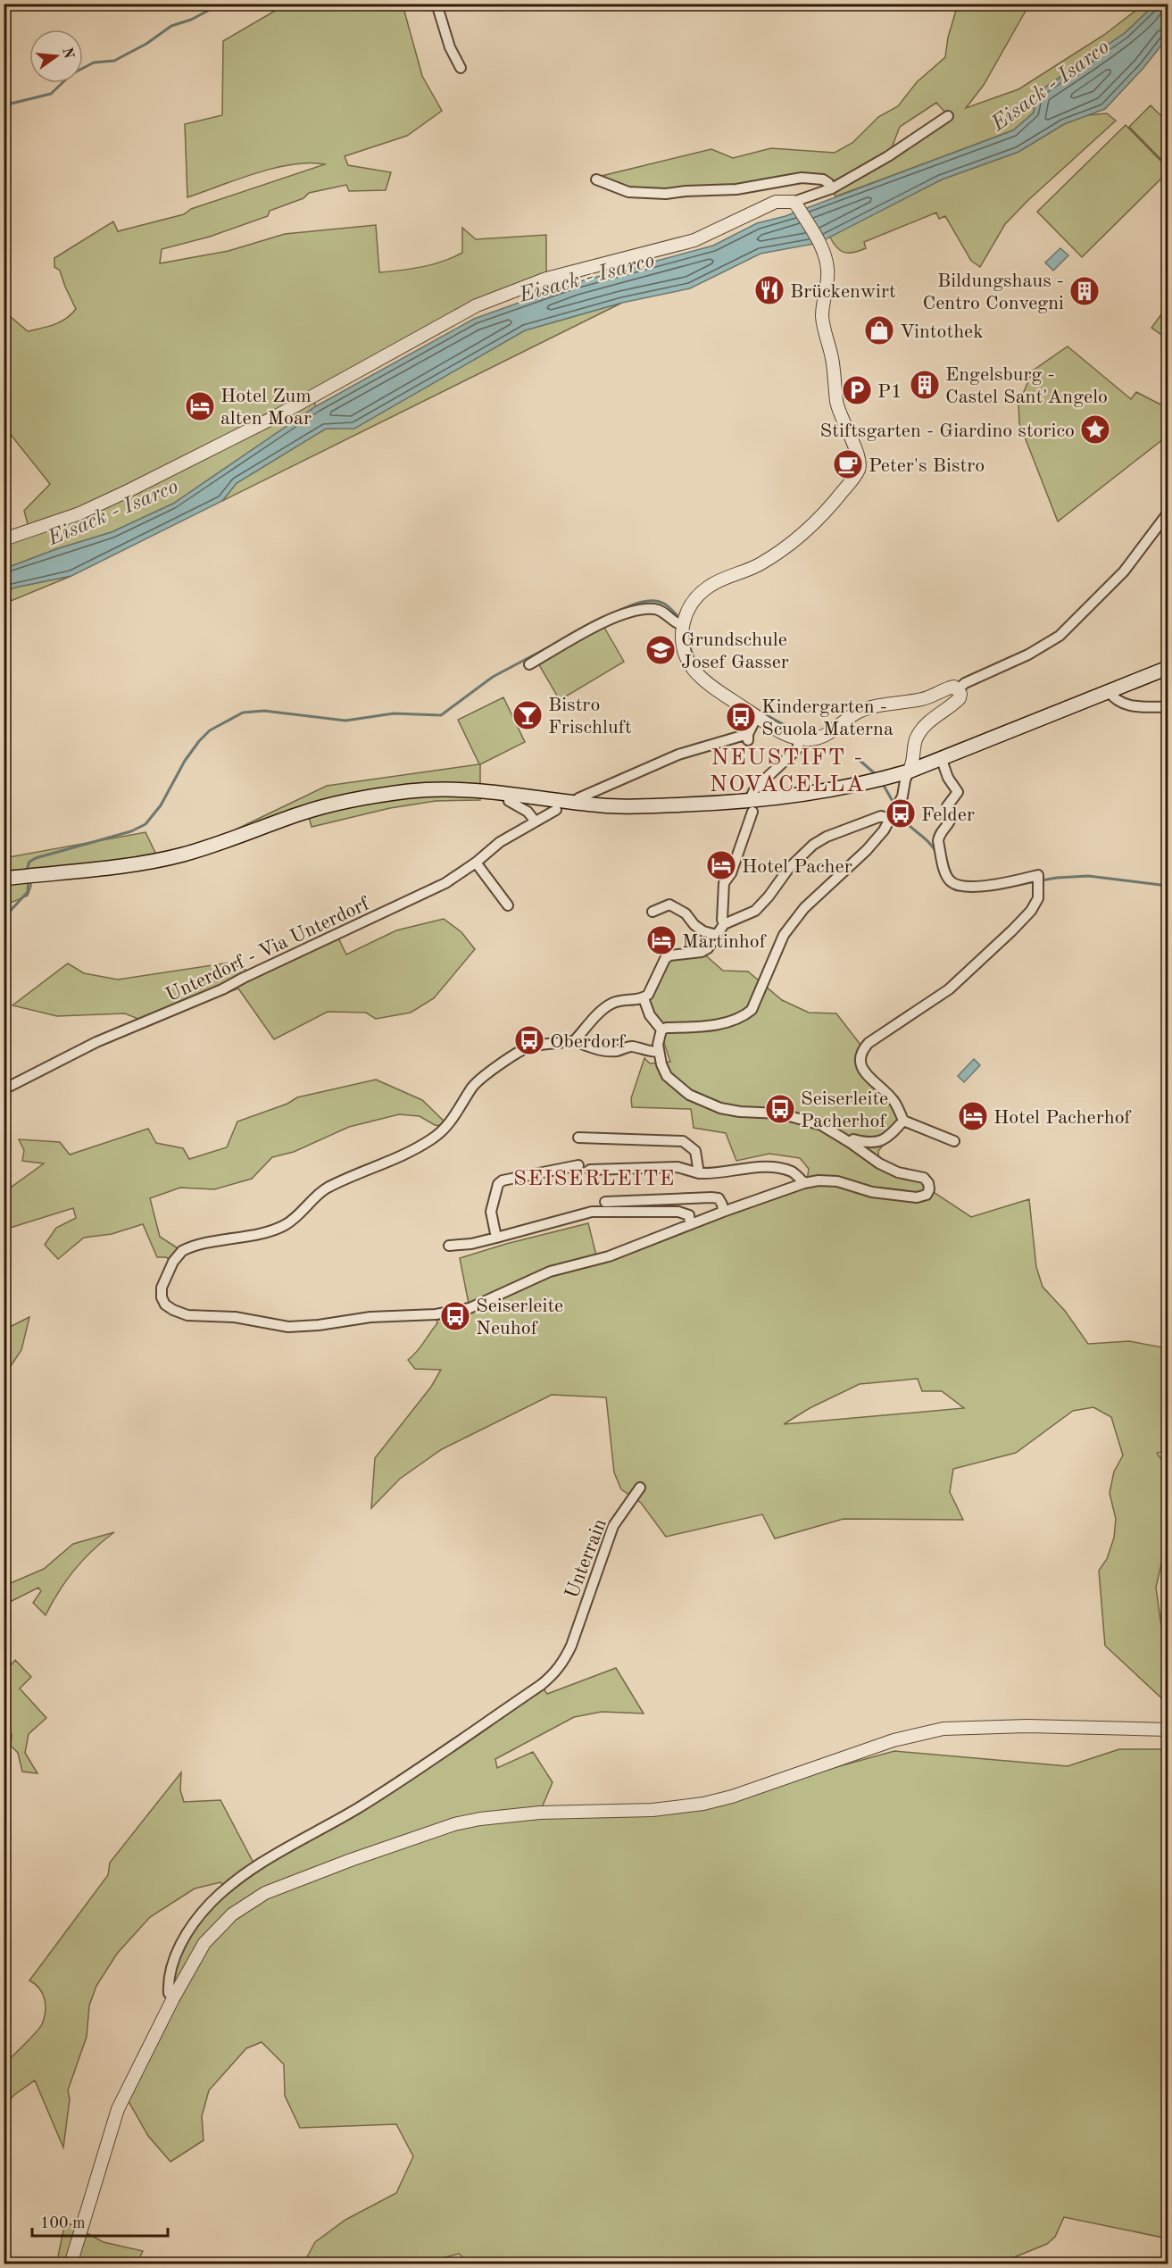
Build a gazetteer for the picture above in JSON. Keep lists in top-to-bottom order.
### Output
{
  "streets": {
    "street": ["Unterdorf - Via Unterdorf", "Unterrain"]
  },
  "districts": ["NEUSTIFT - NOVACELLA", "SEISERLEITE"],
  "water": ["Eisack - Isarco"],
  "places": {
    "restaurant": ["Brückenwirt"],
    "building": ["Bildungshaus - Centro Convegni", "Engelsburg - Castel Sant'Angelo"],
    "shop": ["Vintothek"],
    "parking": ["P1"],
    "hotel": [
      "Hotel Zum alten Moar",
      "Hotel Pacher",
      "Martinhof",
      "Hotel Pacherhof"
    ],
    "place": ["Stiftsgarten - Giardino storico"],
    "cafe": ["Peter's Bistro"],
    "school or university": ["Grundschule Josef Gasser"],
    "bar": ["Bistro Frischluft"],
    "bus stop": [
      "Kindergarten - Scuola Materna",
      "Felder",
      "Oberdorf",
      "Seiserleite Pacherhof",
      "Seiserleite Neuhof"
    ]
  },
  "scale_bar": "100 m",
  "north": "right"
}
